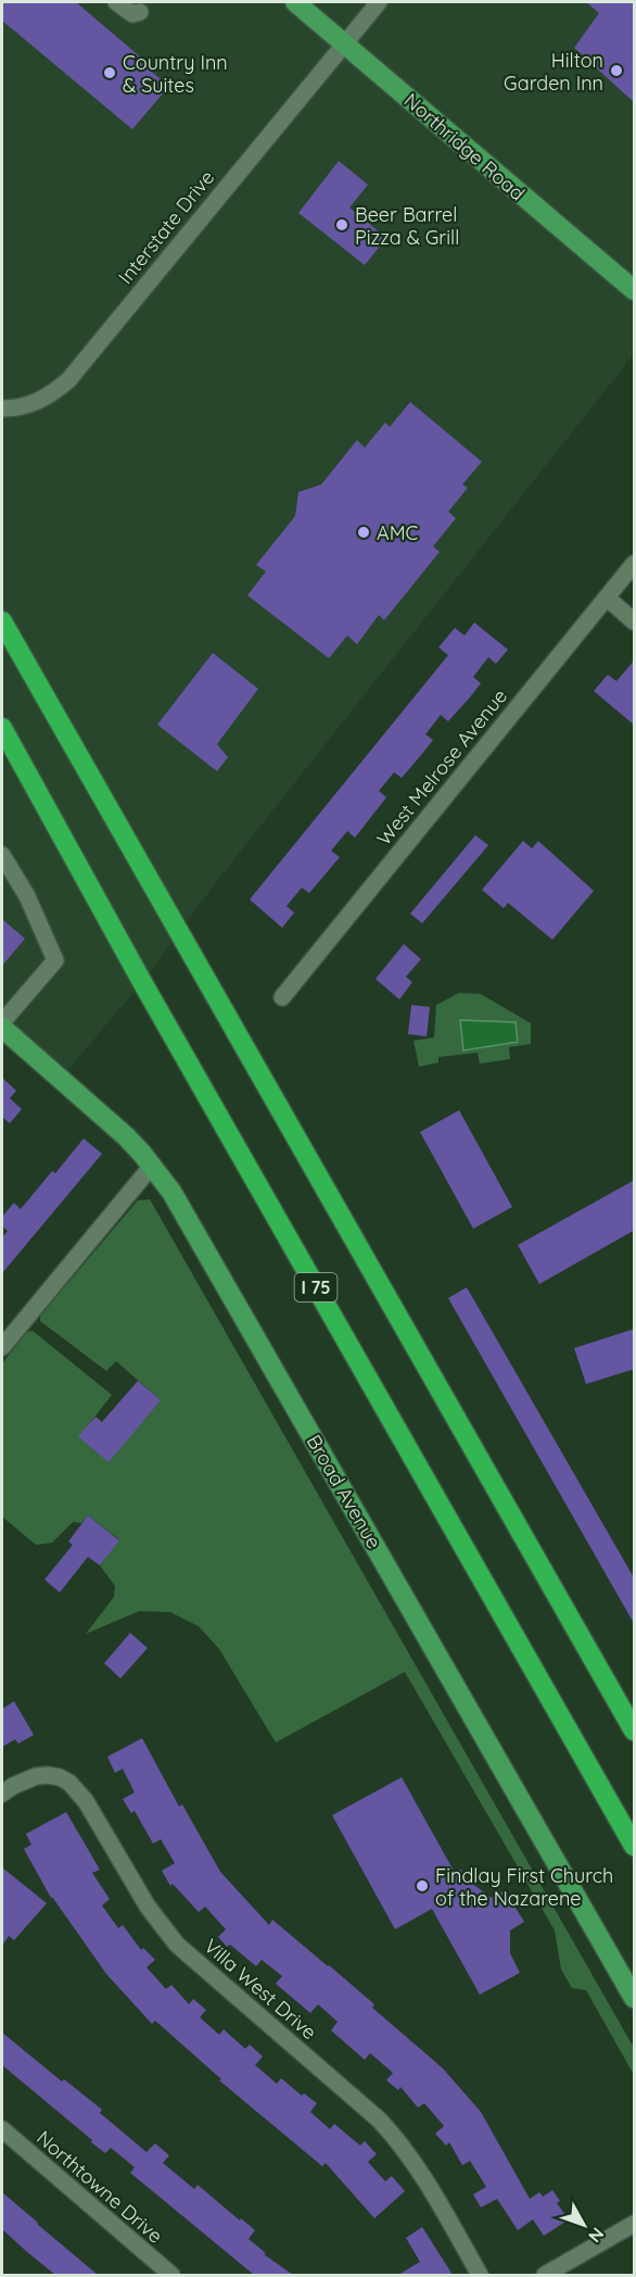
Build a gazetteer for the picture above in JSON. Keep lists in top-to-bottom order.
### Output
{
  "streets": {
    "highway": ["I 75"],
    "main road": ["Northridge Road", "Broad Avenue"],
    "street": [
      "Interstate Drive",
      "West Melrose Avenue",
      "Villa West Drive",
      "Northtowne Drive"
    ]
  },
  "crossings": [
    ["Northridge Road", "Interstate Drive"]
  ],
  "places": [
    "Hilton Garden Inn",
    "Country Inn & Suites",
    "Beer Barrel Pizza & Grill",
    "AMC",
    "Findlay First Church of the Nazarene"
  ],
  "north": "bottom right"
}
